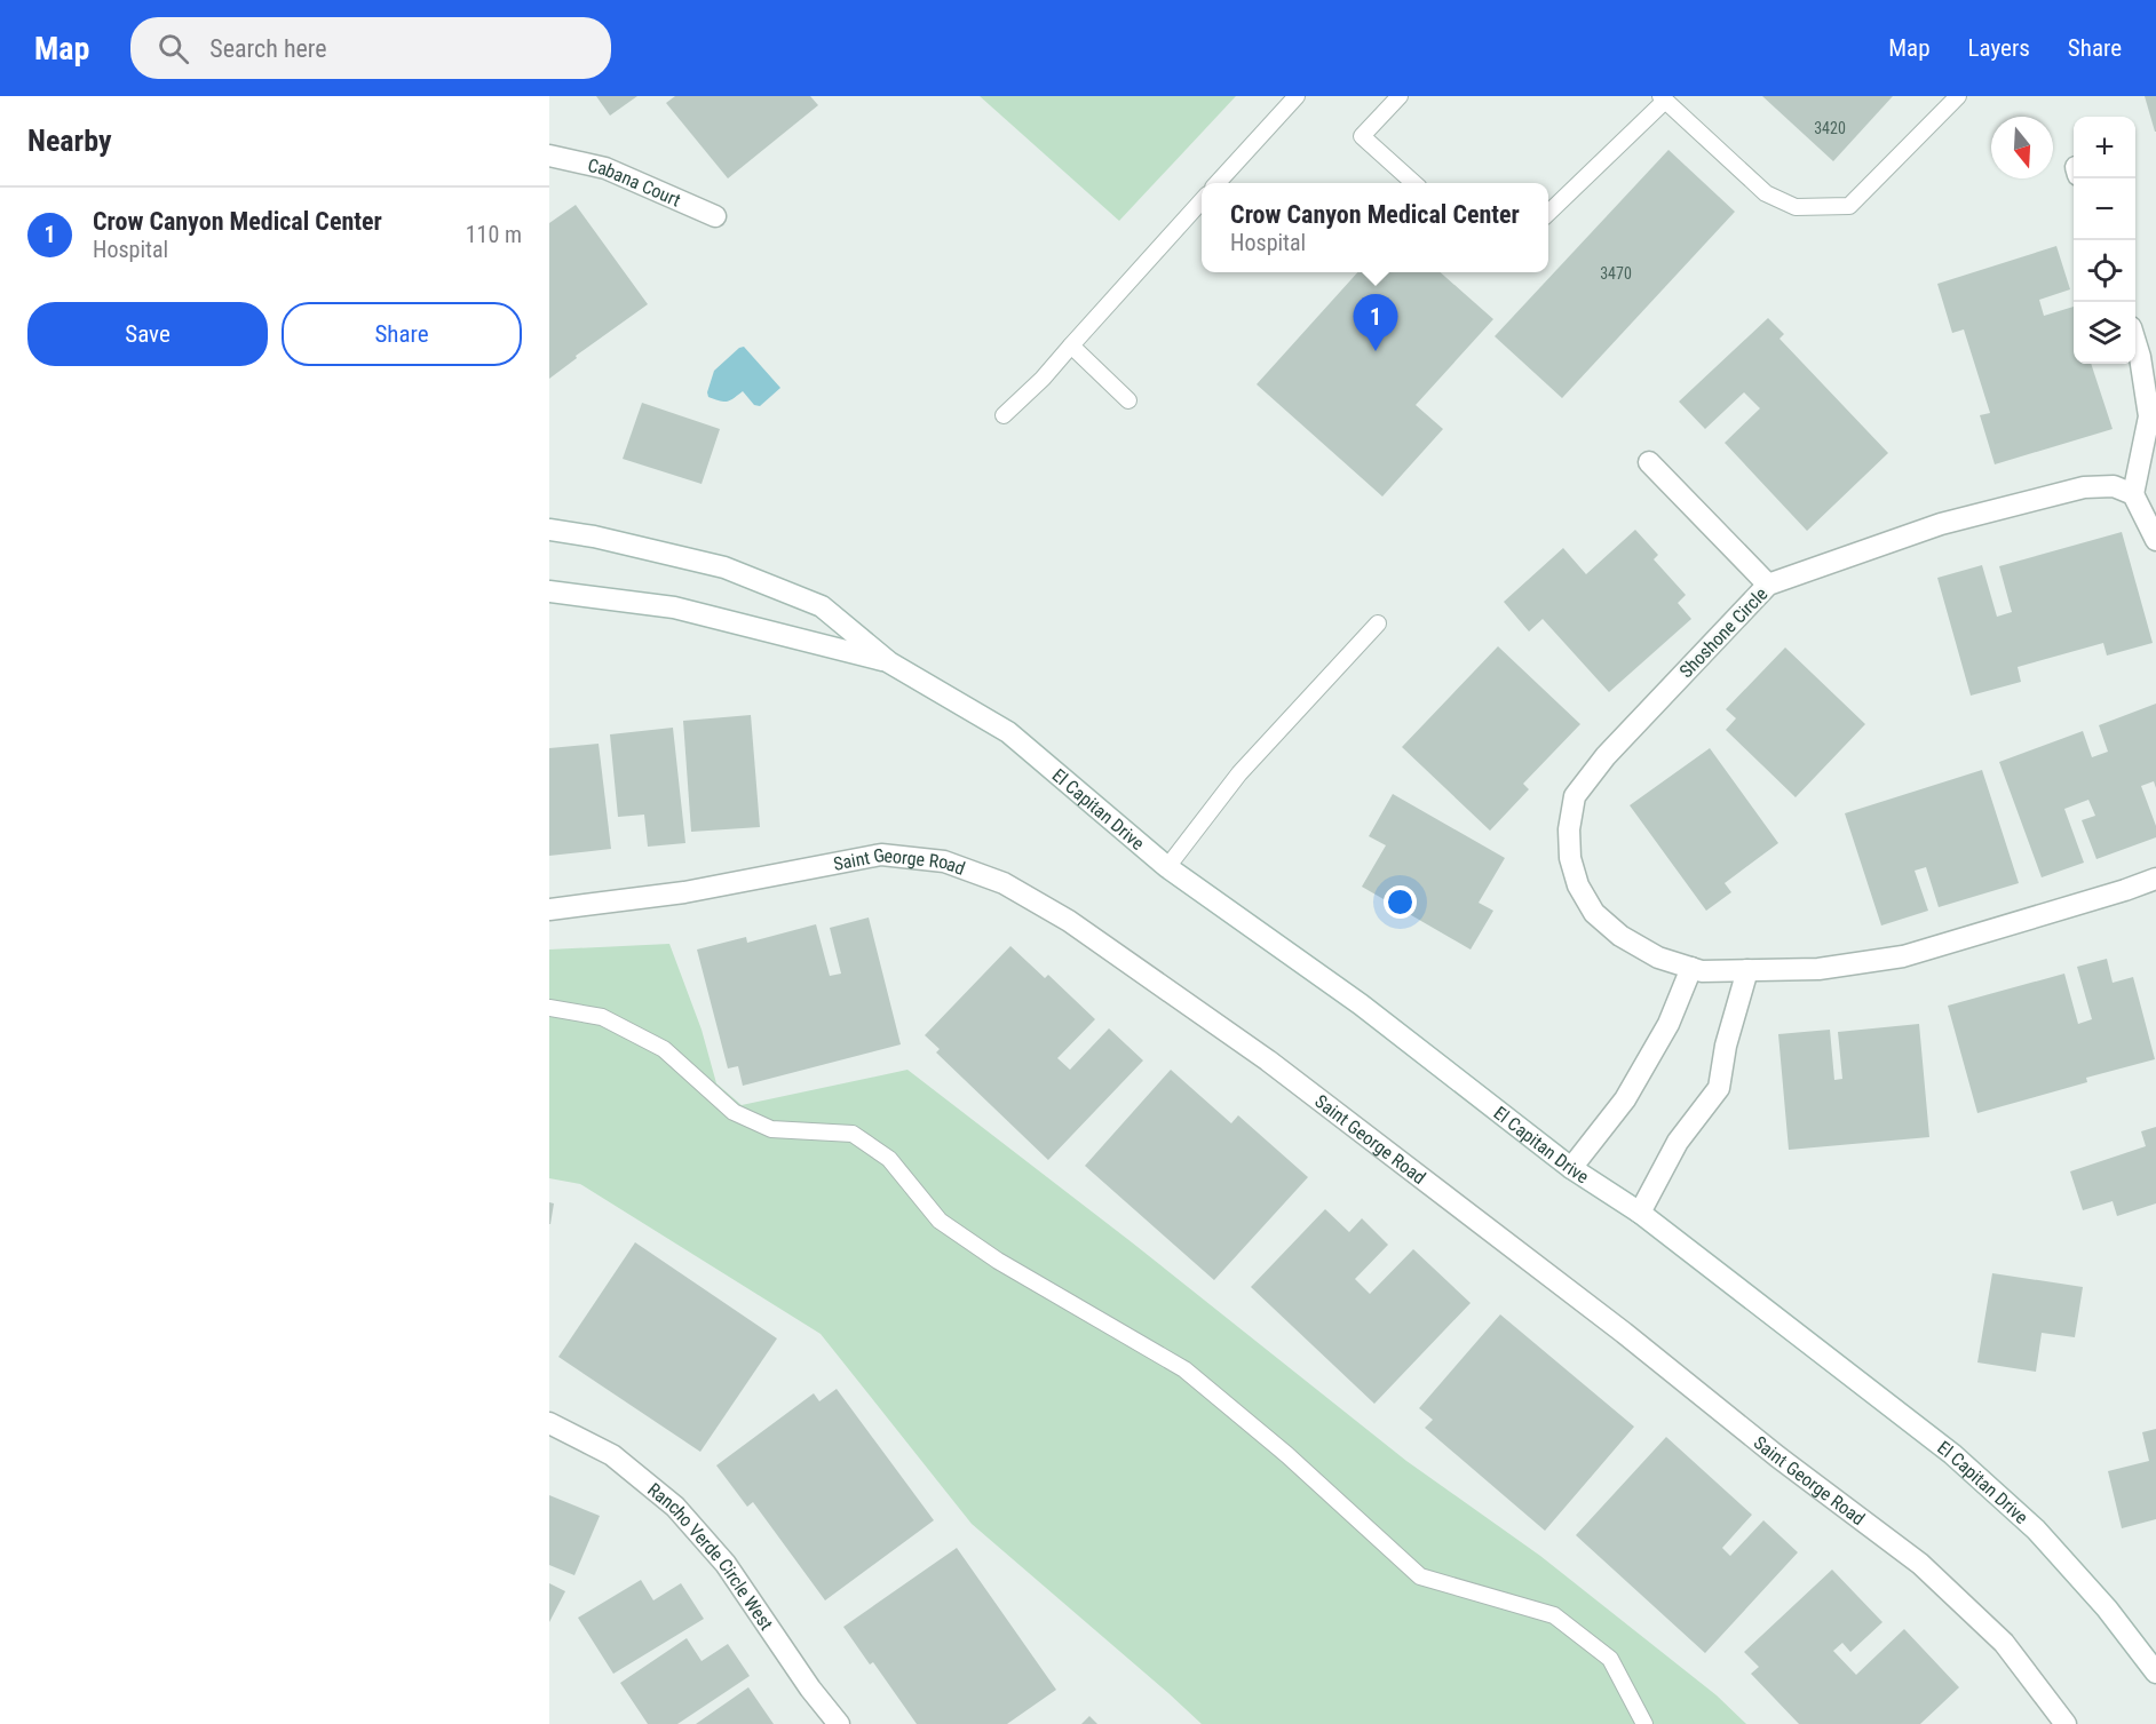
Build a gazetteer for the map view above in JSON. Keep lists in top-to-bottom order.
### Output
{
  "streets": {
    "street": [
      "Cabana Court",
      "Shoshone Circle",
      "El Capitan Drive",
      "Saint George Road",
      "Rancho Verde Circle West"
    ]
  },
  "house_numbers": ["3420", "3470"],
  "north": "bottom",
  "page": {
    "header": "Map",
    "search": "Search here",
    "nav": ["Map", "Layers", "Share"],
    "heading": "Nearby",
    "map_buttons": ["+", "−"],
    "popup": ["Crow Canyon Medical Center", "Hospital"],
    "list": [
      {
        "mark": "1",
        "name": "Crow Canyon Medical Center",
        "note": "Hospital",
        "value": "110 m"
      }
    ],
    "buttons": ["Save", "Share"],
    "pins": "1"
  }
}
